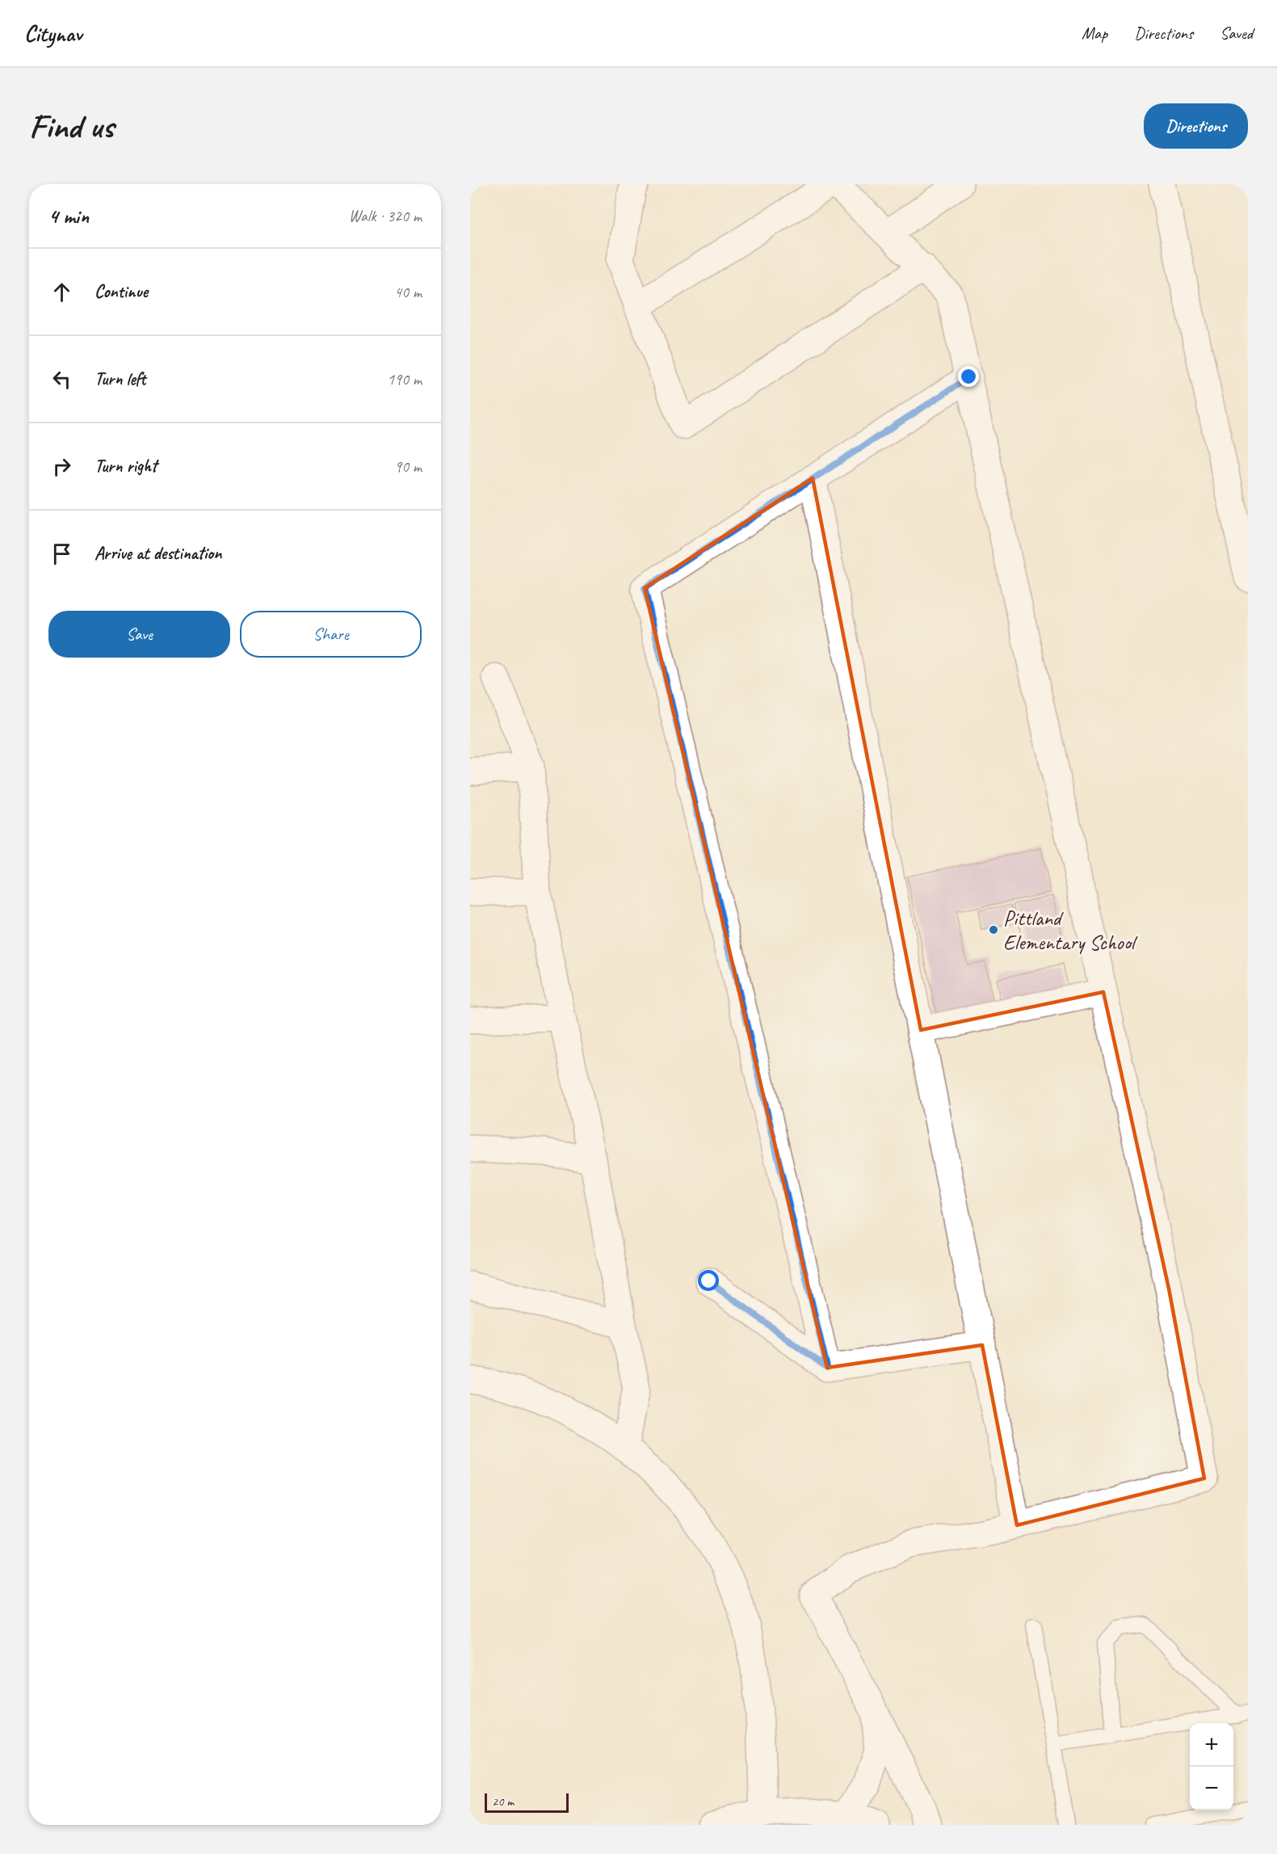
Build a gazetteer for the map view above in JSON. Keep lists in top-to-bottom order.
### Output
{
  "places": ["Pittland Elementary School"],
  "scale_bar": "20 m",
  "page": {
    "header": "Citynav",
    "nav": ["Map", "Directions", "Saved"],
    "buttons": [
      "Directions",
      ["Save", "Share"]
    ],
    "title": "Find us",
    "heading": ["4 min", "Walk · 320 m"],
    "list": [
      ["Continue", "40 m"],
      ["Turn left", "190 m"],
      ["Turn right", "90 m"],
      "Arrive at destination"
    ],
    "map_buttons": ["+", "−"],
    "scale": "20 m"
  }
}
